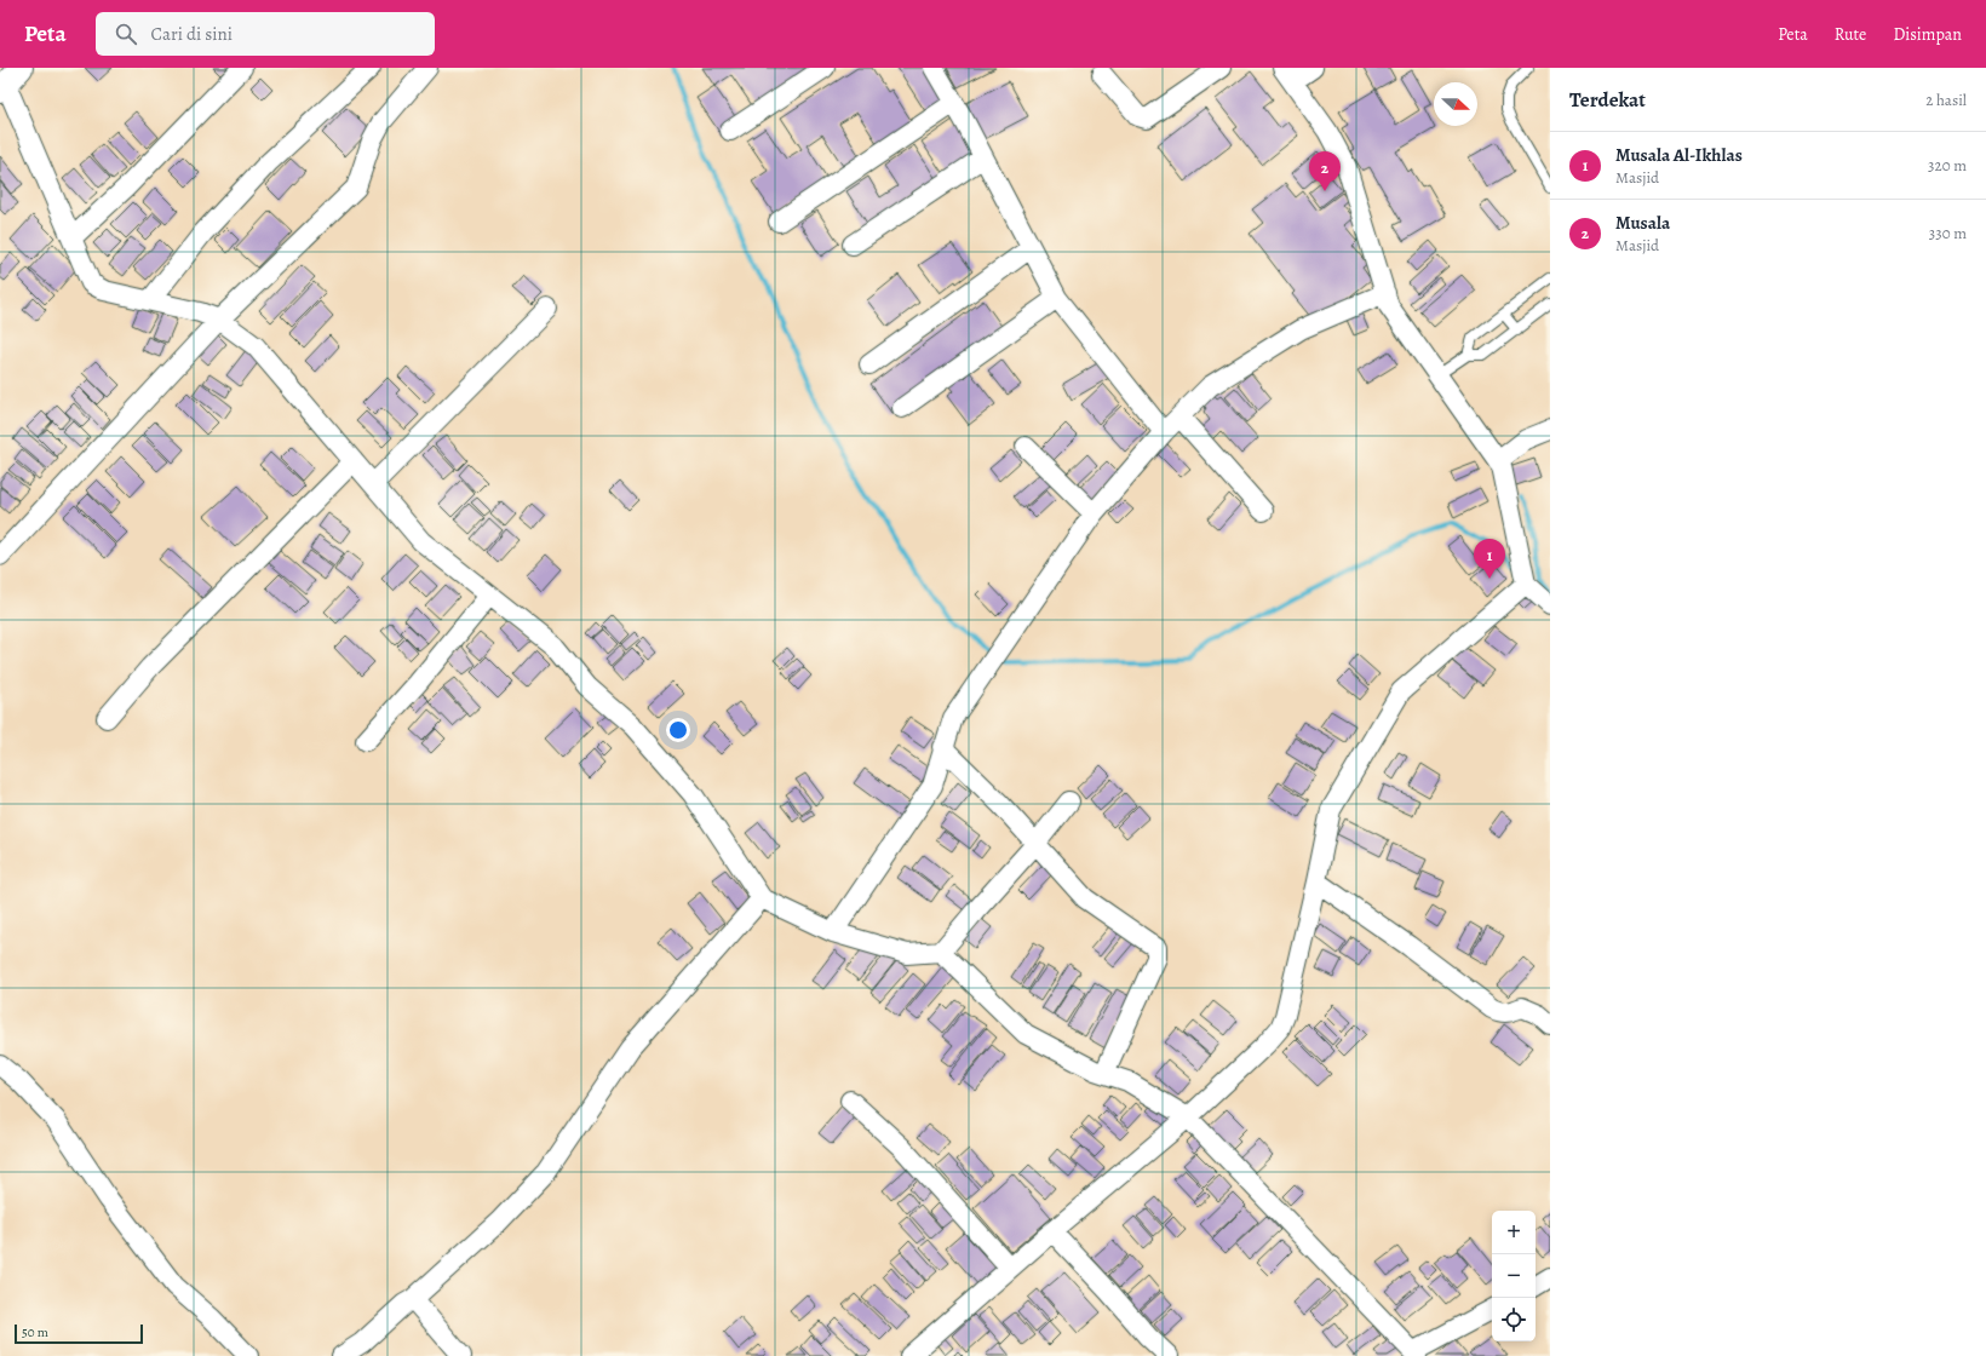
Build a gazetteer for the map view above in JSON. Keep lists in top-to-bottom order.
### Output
{
  "scale_bar": "50 m",
  "north": "right",
  "page": {
    "header": "Peta",
    "search": "Cari di sini",
    "nav": ["Peta", "Rute", "Disimpan"],
    "heading": ["Terdekat", "2 hasil"],
    "list": [
      {
        "mark": "1",
        "name": "Musala Al-Ikhlas",
        "note": "Masjid",
        "value": "320 m"
      },
      {
        "mark": "2",
        "name": "Musala",
        "note": "Masjid",
        "value": "330 m"
      }
    ],
    "pins": ["2", "1"],
    "map_buttons": ["+", "−"],
    "scale": "50 m"
  }
}
